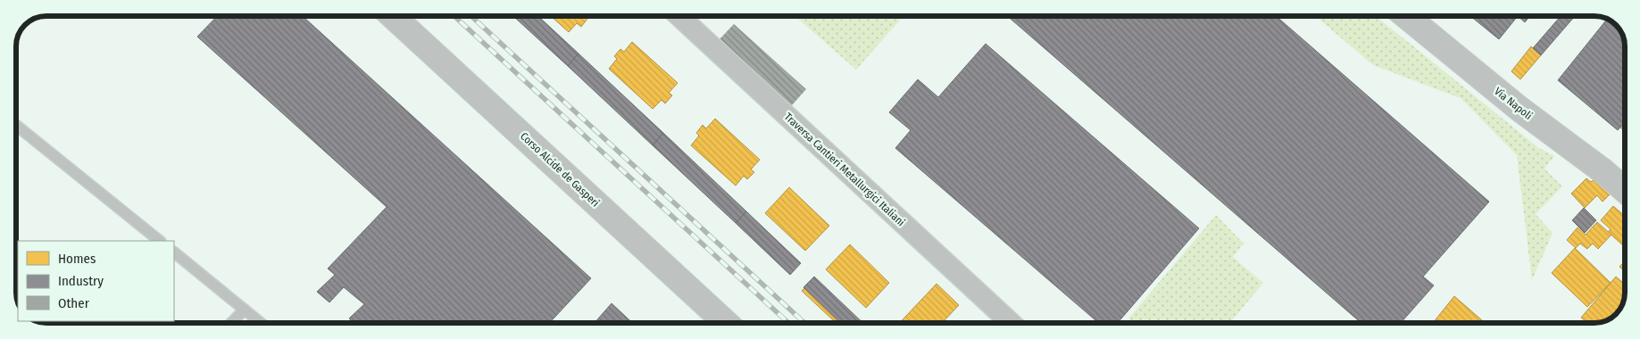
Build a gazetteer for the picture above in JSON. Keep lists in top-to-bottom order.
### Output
{
  "streets": {
    "street": ["Via Napoli", "Corso Alcide de Gasperi", "Traversa Cantieri Metallurgici Italiani"]
  },
  "legend": ["Homes", "Industry", "Other"]
}
